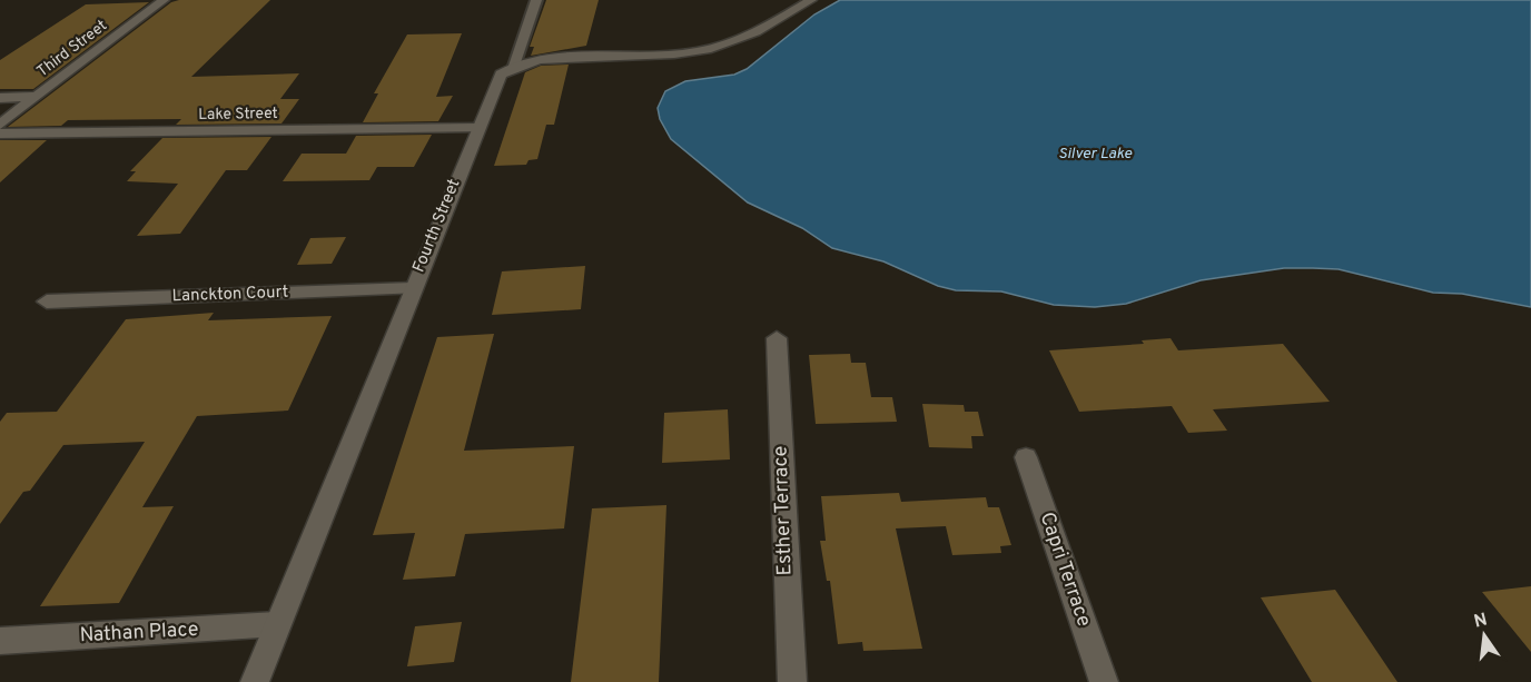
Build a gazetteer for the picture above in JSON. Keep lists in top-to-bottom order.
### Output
{
  "streets": {
    "street": [
      "Third Street",
      "Lake Street",
      "Fourth Street",
      "Lanckton Court",
      "Esther Terrace",
      "Capri Terrace",
      "Nathan Place"
    ]
  },
  "crossings": [
    ["Lake Street", "Fourth Street"],
    ["Fourth Street", "Lanckton Court"],
    ["Fourth Street", "Nathan Place"]
  ],
  "water": ["Silver Lake"],
  "north": "top"
}
